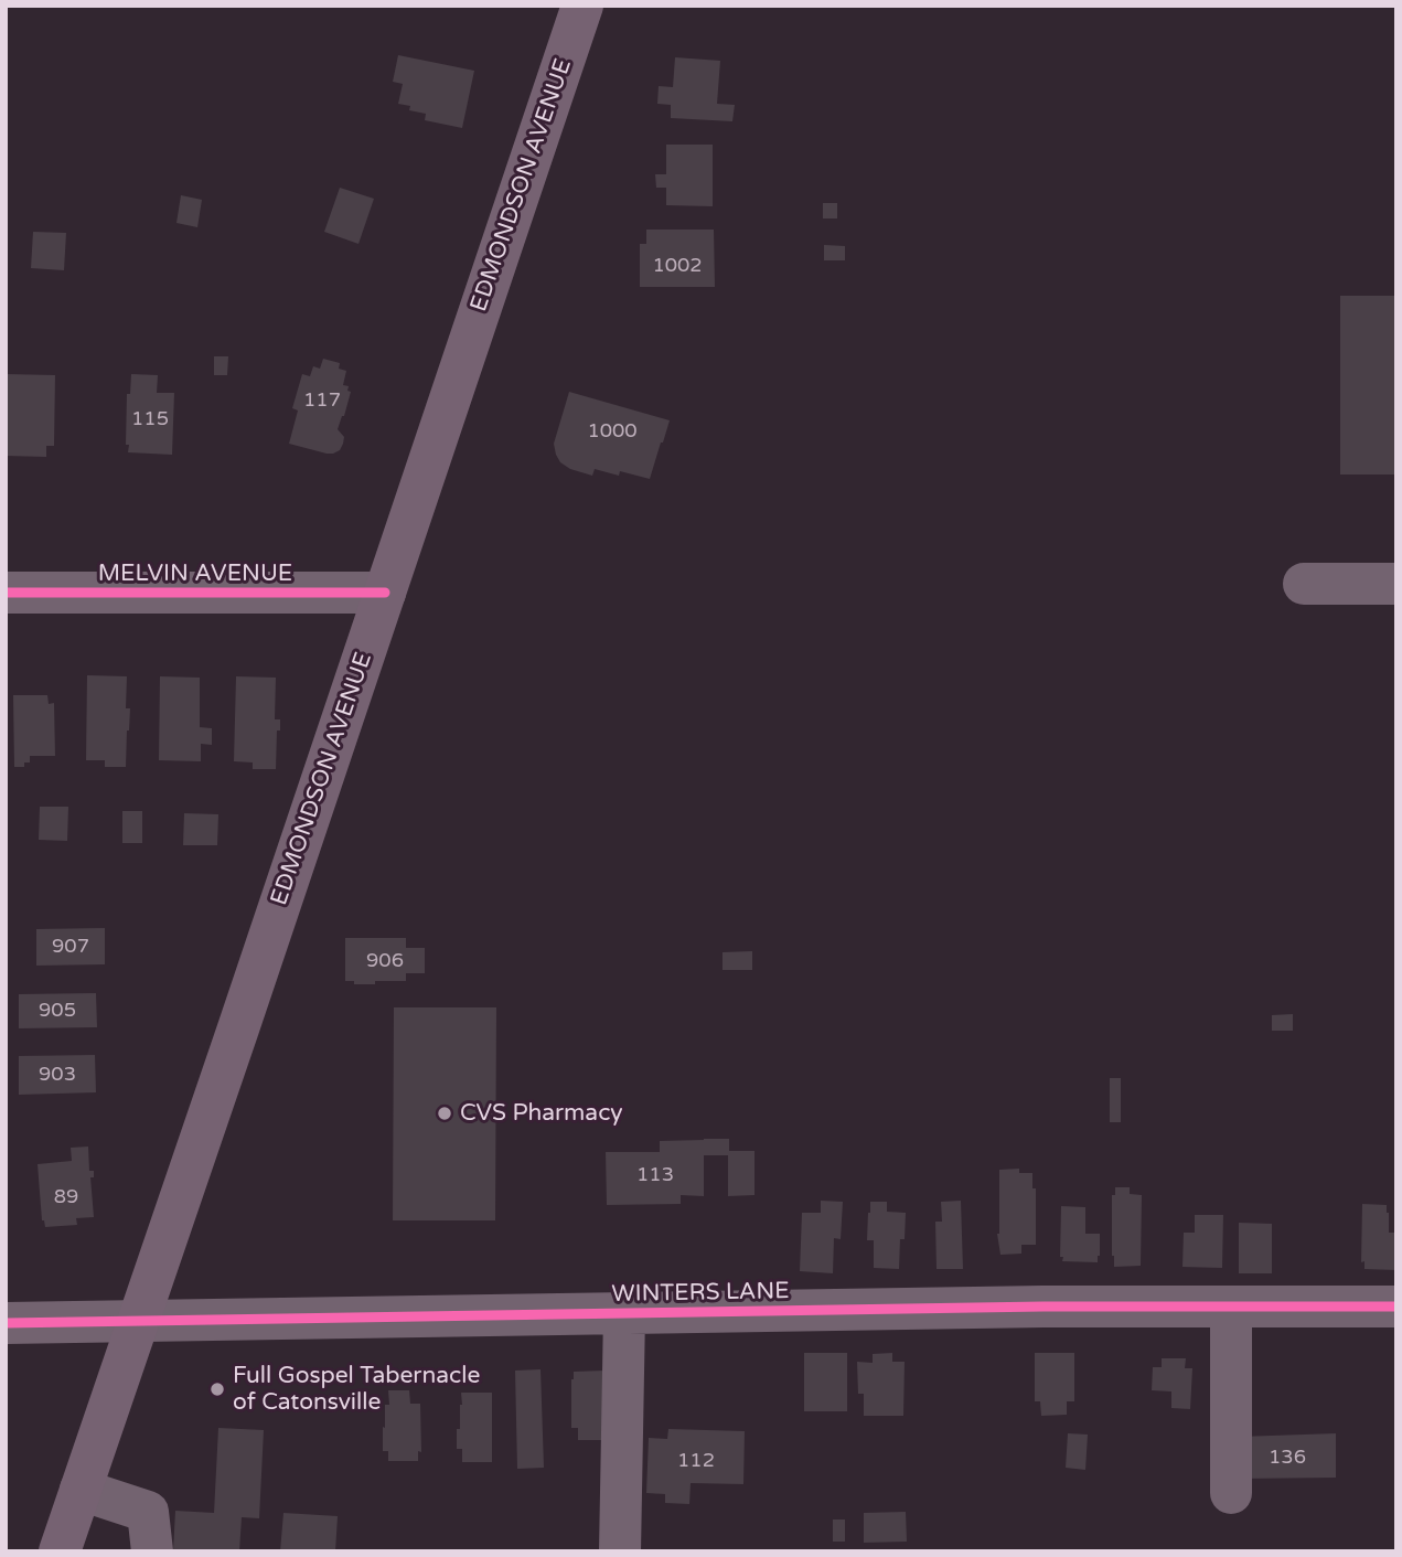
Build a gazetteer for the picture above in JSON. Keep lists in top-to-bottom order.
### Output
{
  "streets": {
    "main road": ["EDMONDSON AVENUE"],
    "street": ["MELVIN AVENUE", "WINTERS LANE"]
  },
  "crossings": [
    ["EDMONDSON AVENUE", "MELVIN AVENUE"],
    ["EDMONDSON AVENUE", "WINTERS LANE"]
  ],
  "places": ["CVS Pharmacy", "Full Gospel Tabernacle of Catonsville"],
  "house_numbers": [
    "1002",
    "117",
    "115",
    "1000",
    "907",
    "906",
    "905",
    "903",
    "113",
    "89",
    "136",
    "112"
  ]
}
